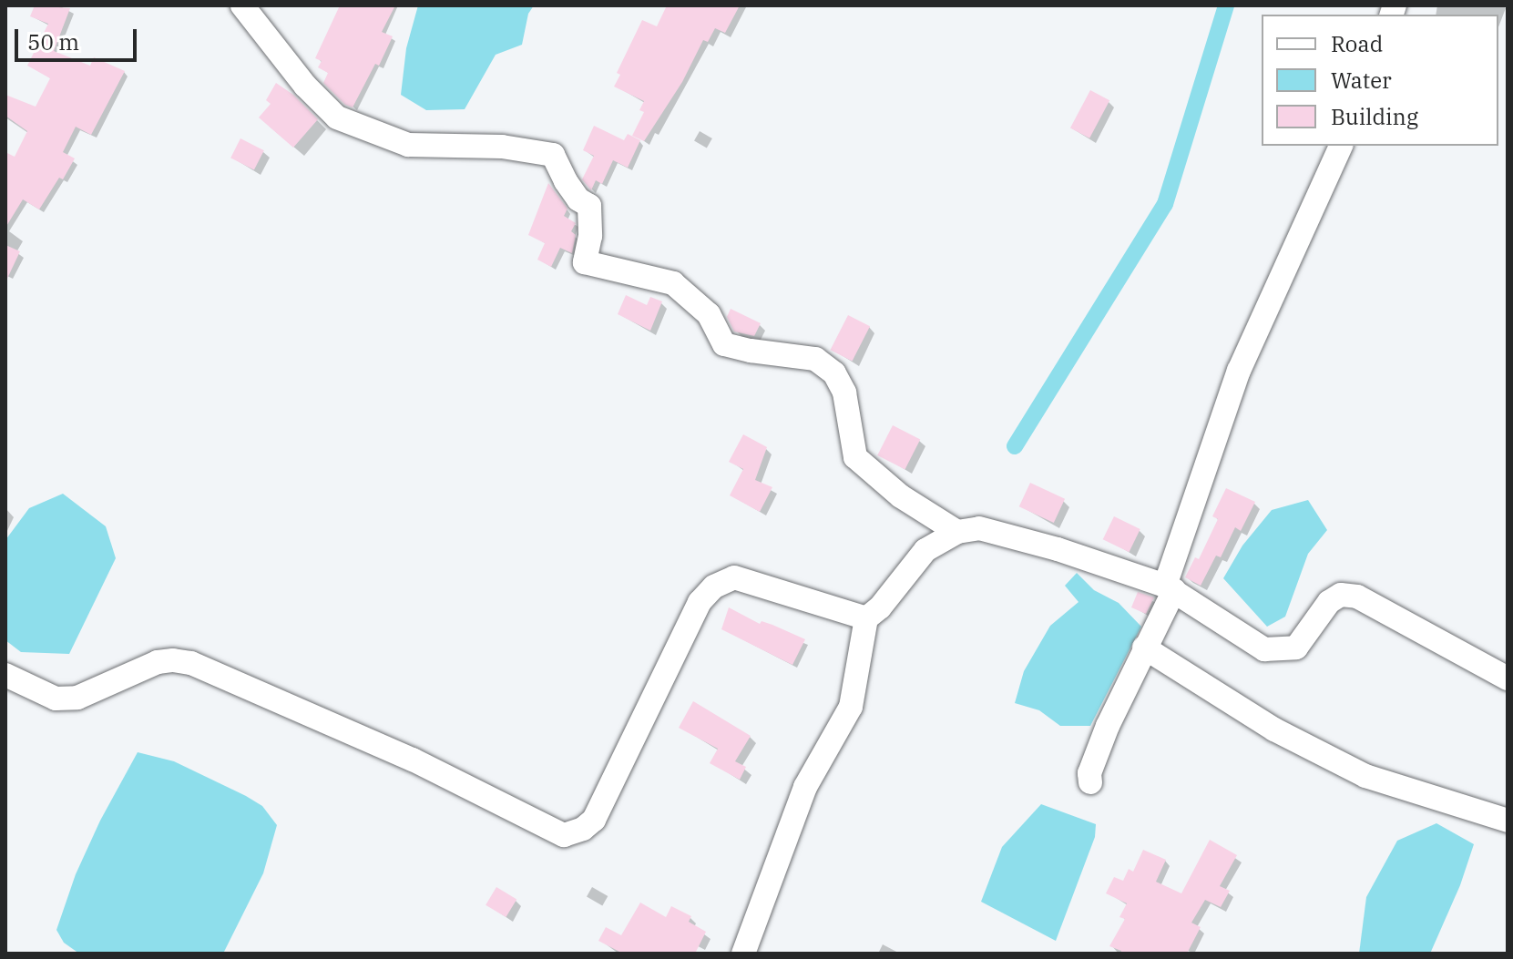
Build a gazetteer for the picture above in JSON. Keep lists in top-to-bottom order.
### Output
{
  "legend": ["Road", "Water", "Building"],
  "scale_bar": "50 m"
}
